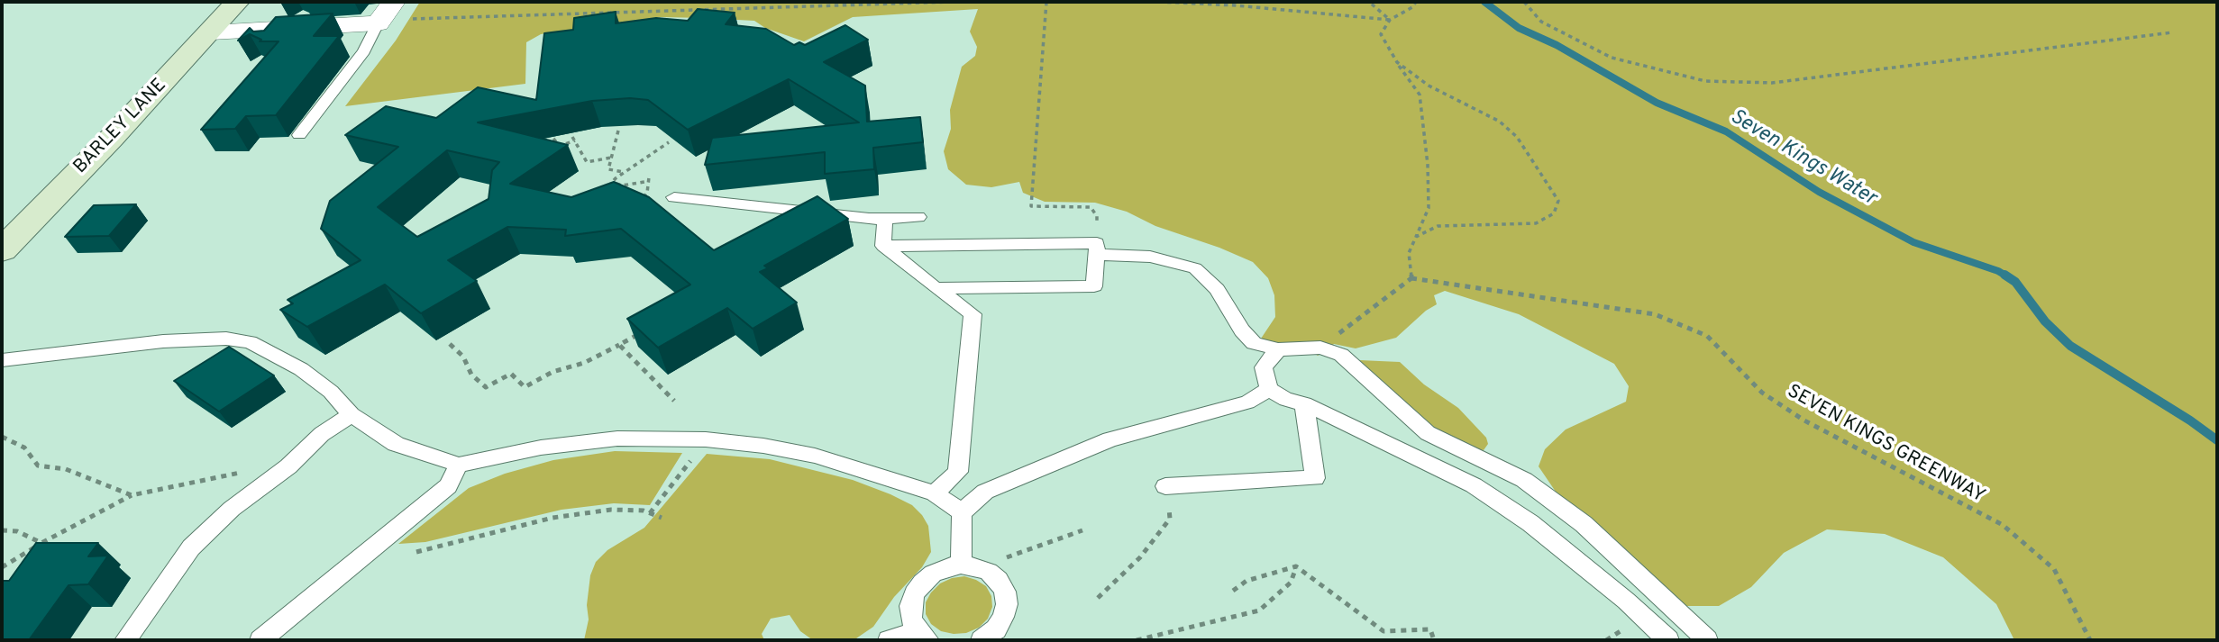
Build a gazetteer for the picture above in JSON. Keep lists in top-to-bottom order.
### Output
{
  "streets": {
    "main road": ["BARLEY LANE"],
    "path": ["SEVEN KINGS GREENWAY"]
  },
  "water": ["Seven Kings Water"]
}
